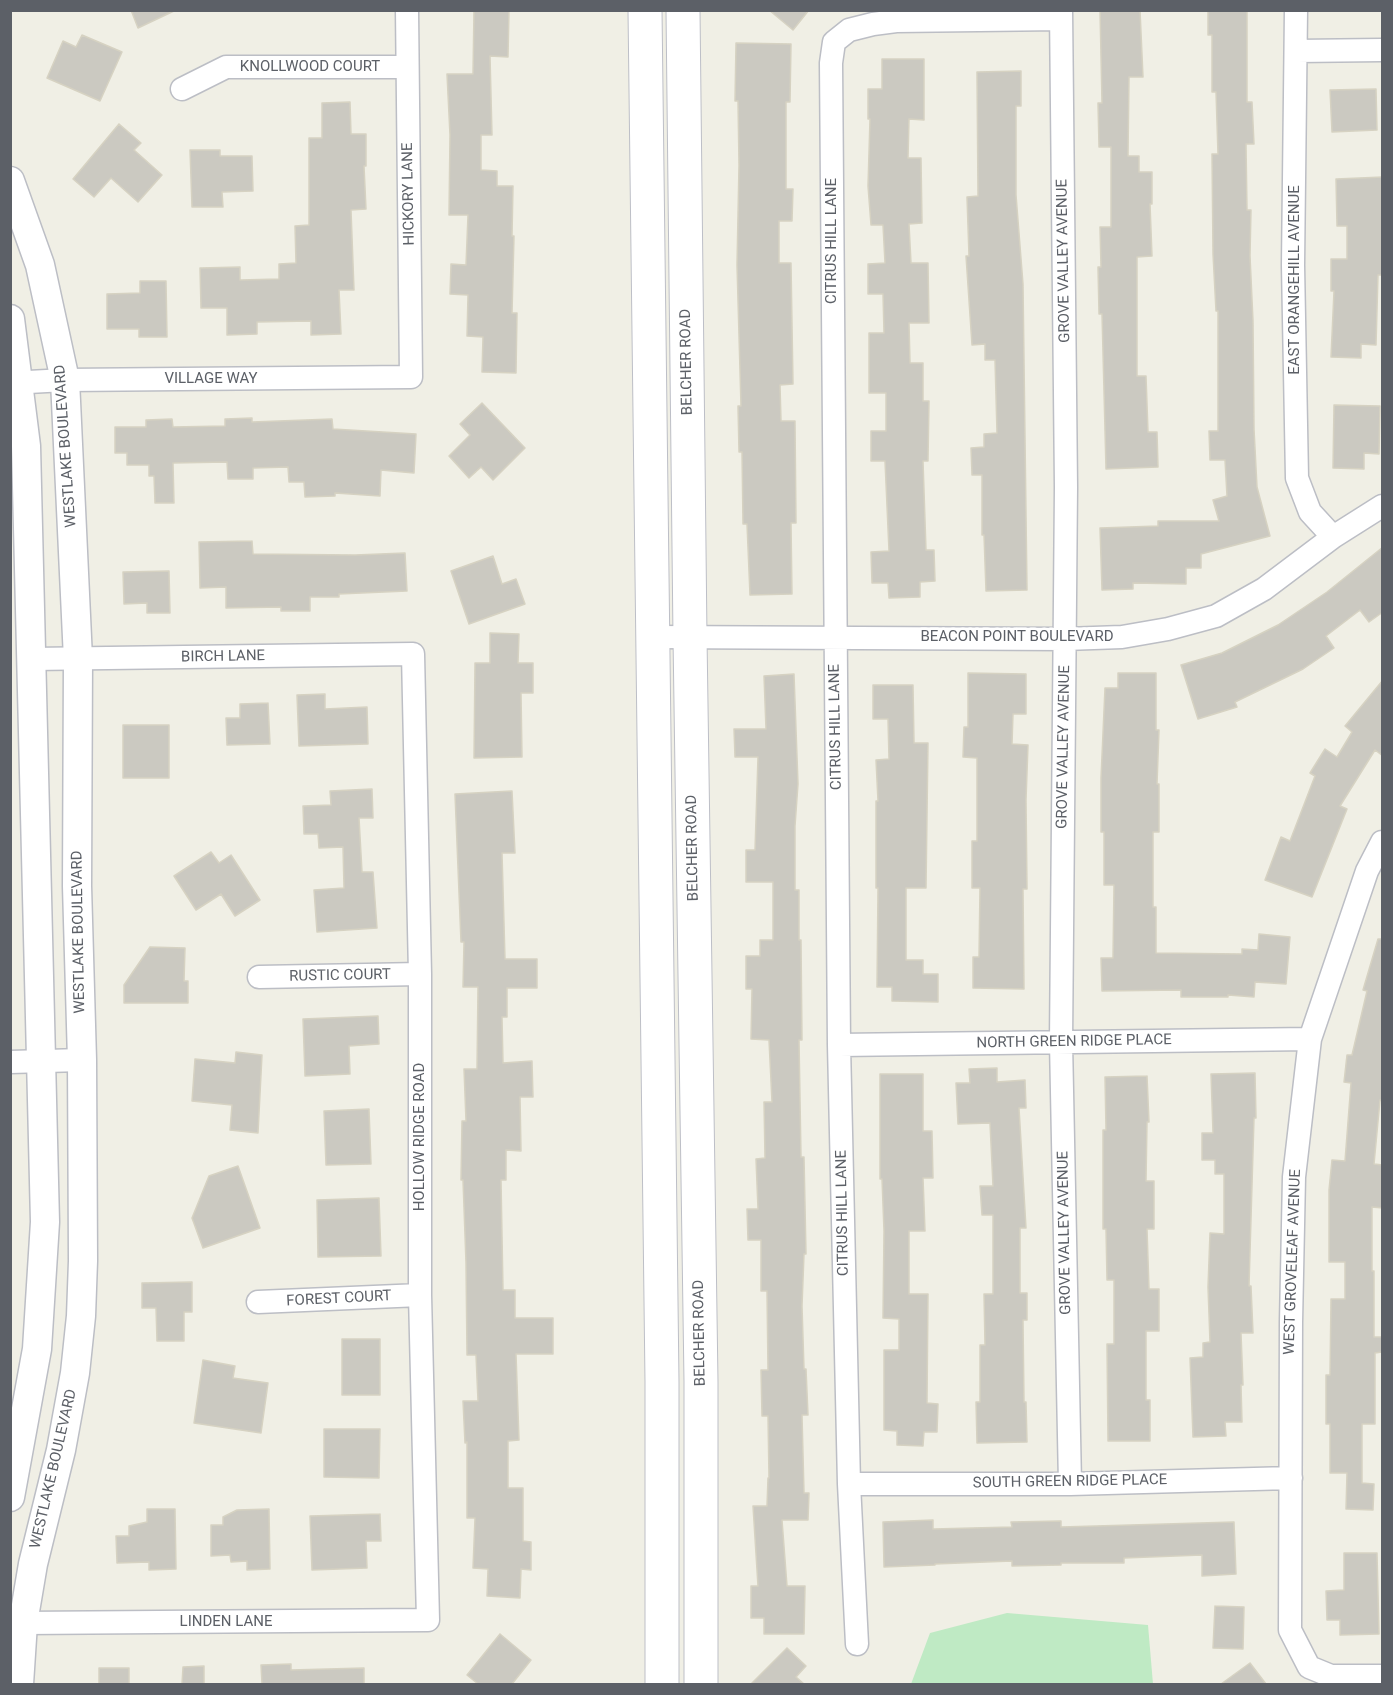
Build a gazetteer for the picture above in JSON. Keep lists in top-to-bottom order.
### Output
{
  "streets": {
    "main road": ["BELCHER ROAD"],
    "street": [
      "KNOLLWOOD COURT",
      "HICKORY LANE",
      "CITRUS HILL LANE",
      "GROVE VALLEY AVENUE",
      "EAST ORANGEHILL AVENUE",
      "VILLAGE WAY",
      "WESTLAKE BOULEVARD",
      "BEACON POINT BOULEVARD",
      "BIRCH LANE",
      "RUSTIC COURT",
      "NORTH GREEN RIDGE PLACE",
      "HOLLOW RIDGE ROAD",
      "WEST GROVELEAF AVENUE",
      "FOREST COURT",
      "SOUTH GREEN RIDGE PLACE",
      "LINDEN LANE"
    ]
  },
  "crossings": [
    ["KNOLLWOOD COURT", "HICKORY LANE"],
    ["HICKORY LANE", "VILLAGE WAY"],
    ["CITRUS HILL LANE", "GROVE VALLEY AVENUE"],
    ["CITRUS HILL LANE", "BEACON POINT BOULEVARD"],
    ["CITRUS HILL LANE", "NORTH GREEN RIDGE PLACE"],
    ["CITRUS HILL LANE", "SOUTH GREEN RIDGE PLACE"],
    ["GROVE VALLEY AVENUE", "BEACON POINT BOULEVARD"],
    ["GROVE VALLEY AVENUE", "NORTH GREEN RIDGE PLACE"],
    ["GROVE VALLEY AVENUE", "SOUTH GREEN RIDGE PLACE"],
    ["EAST ORANGEHILL AVENUE", "BEACON POINT BOULEVARD"],
    ["BELCHER ROAD", "BEACON POINT BOULEVARD"],
    ["VILLAGE WAY", "WESTLAKE BOULEVARD"],
    ["WESTLAKE BOULEVARD", "BIRCH LANE"],
    ["WESTLAKE BOULEVARD", "LINDEN LANE"],
    ["BIRCH LANE", "HOLLOW RIDGE ROAD"],
    ["RUSTIC COURT", "HOLLOW RIDGE ROAD"],
    ["NORTH GREEN RIDGE PLACE", "WEST GROVELEAF AVENUE"],
    ["HOLLOW RIDGE ROAD", "FOREST COURT"],
    ["HOLLOW RIDGE ROAD", "LINDEN LANE"],
    ["WEST GROVELEAF AVENUE", "SOUTH GREEN RIDGE PLACE"]
  ]
}
